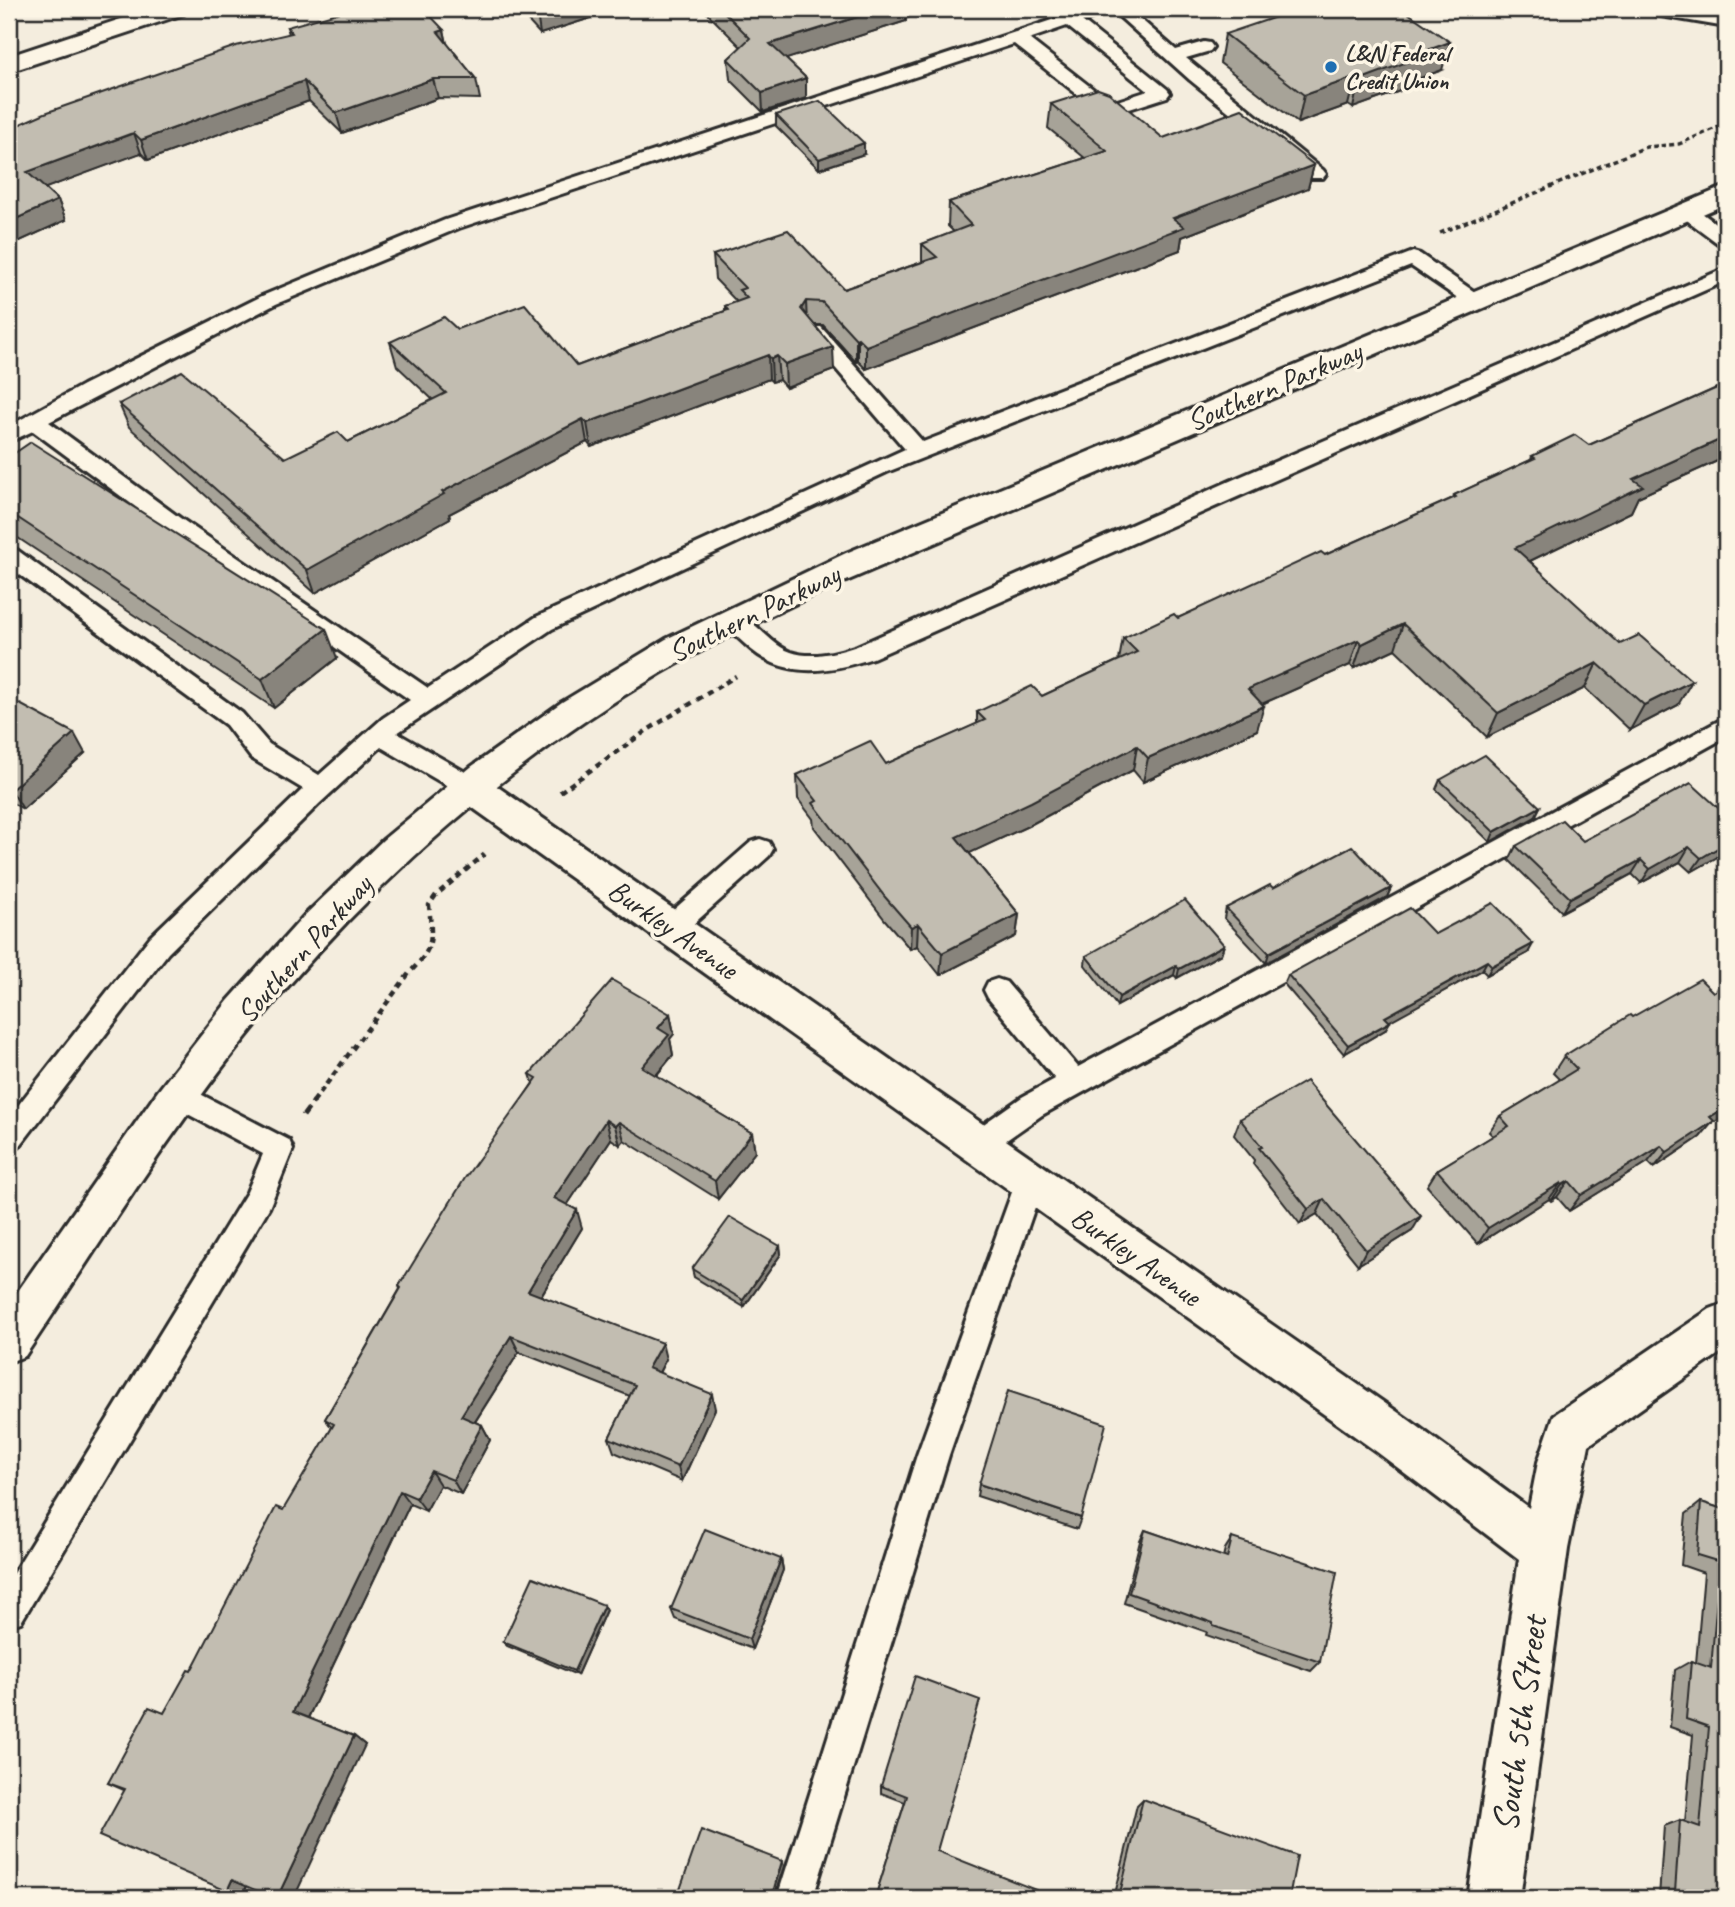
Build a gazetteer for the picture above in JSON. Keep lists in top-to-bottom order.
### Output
{
  "streets": {
    "main road": ["Southern Parkway", "Burkley Avenue", "South 5th Street"]
  },
  "crossings": [
    ["Southern Parkway", "Burkley Avenue"],
    ["Burkley Avenue", "South 5th Street"]
  ],
  "places": ["L&N Federal Credit Union"]
}
